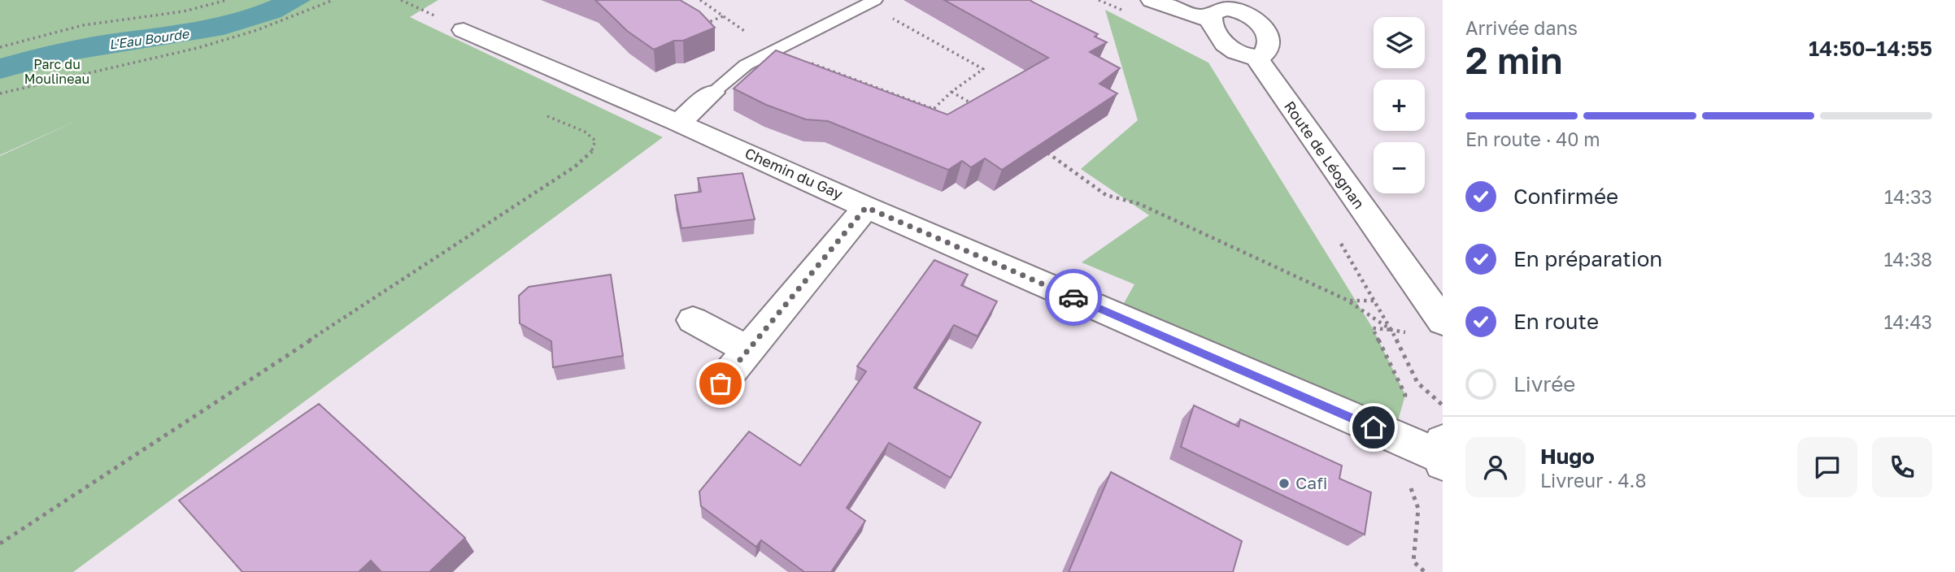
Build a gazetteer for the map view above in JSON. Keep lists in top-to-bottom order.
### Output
{
  "streets": {
    "street": ["Route de Léognan", "Chemin du Gay"]
  },
  "water": ["L'Eau Bourde"],
  "parks": ["Parc du Moulineau"],
  "places": ["Cafi"],
  "page": {
    "heading": ["2 min", "Arrivée dans", "14:50–14:55"],
    "panel": ["Hugo", "Livreur · 4.8"],
    "map_buttons": ["+", "−"],
    "bar": "En route · 40 m",
    "list": [
      ["Confirmée", "14:33"],
      ["En préparation", "14:38"],
      ["En route", "14:43"],
      "Livrée"
    ]
  }
}
